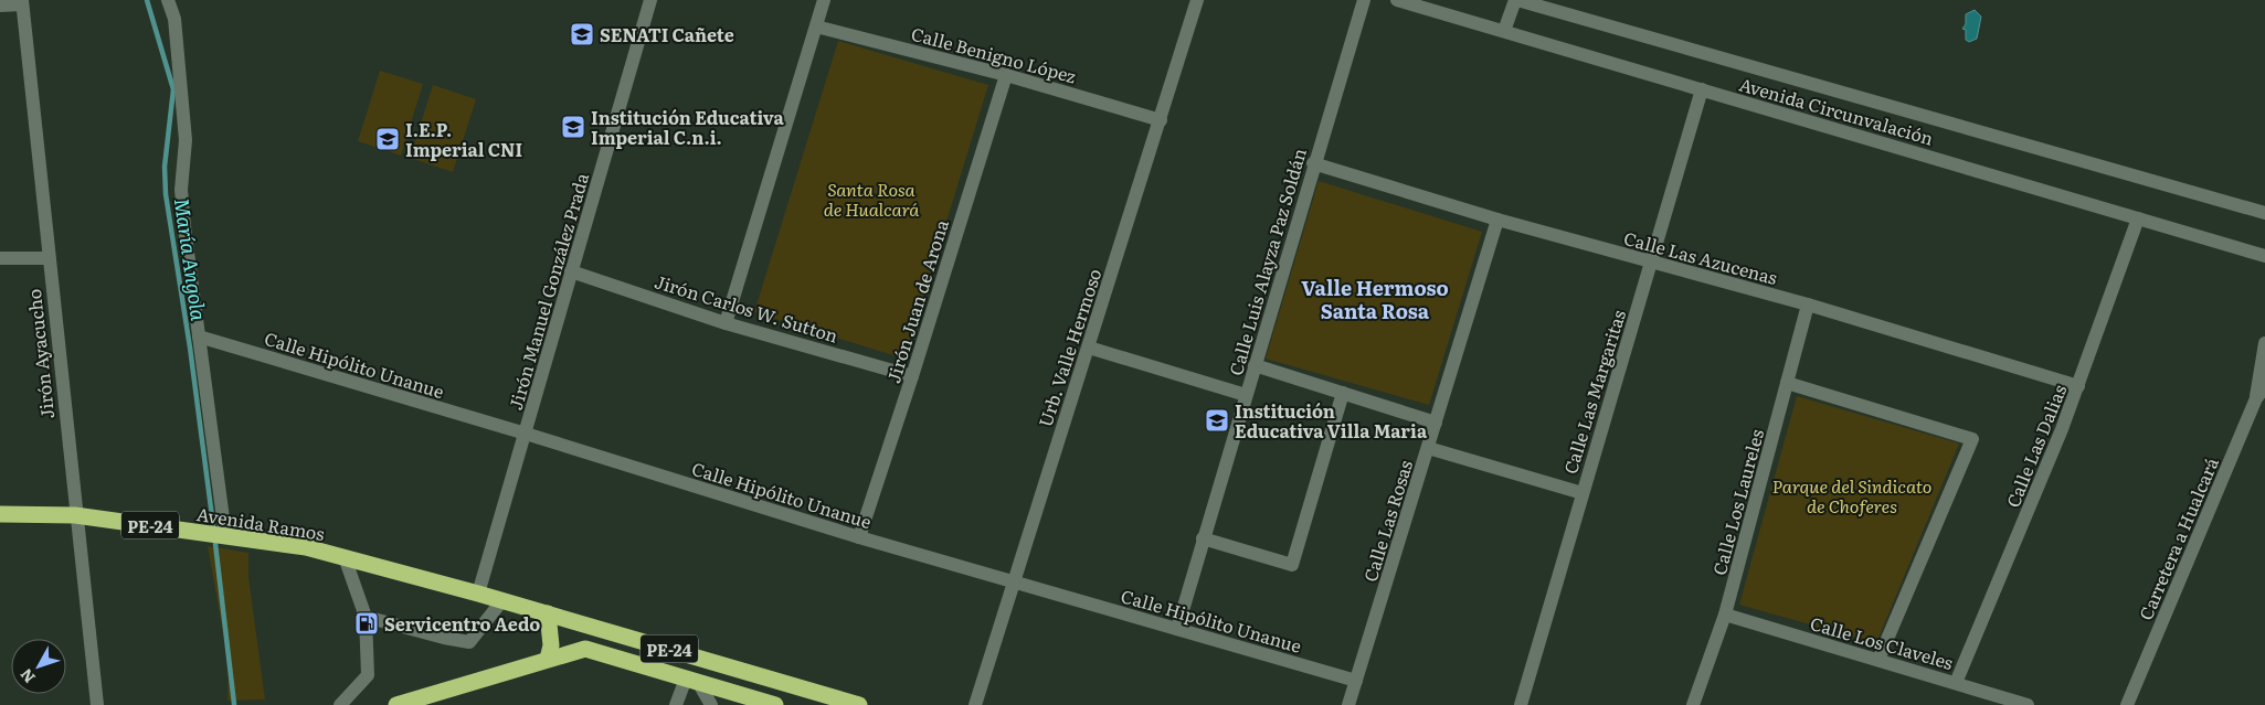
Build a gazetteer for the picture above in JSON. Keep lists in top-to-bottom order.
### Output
{
  "streets": {
    "highway": ["Avenida Ramos", "PE-24"],
    "street": [
      "Calle Benigno López",
      "Avenida Circunvalación",
      "Calle Las Azucenas",
      "Calle Luis Alayza Paz Soldán",
      "Jirón Manuel González Prada",
      "Jirón Juan de Arona",
      "Jirón Carlos W. Sutton",
      "Urb. Valle Hermoso",
      "Jirón Ayacucho",
      "Calle Hipólito Unanue",
      "Calle Las Margaritas",
      "Calle Las Dalias",
      "Calle Los Laureles",
      "Calle Las Rosas",
      "Carretera a Hualcará",
      "Calle Los Claveles"
    ]
  },
  "crossings": [
    ["Calle Benigno López", "Jirón Juan de Arona"],
    ["Calle Benigno López", "Urb. Valle Hermoso"],
    ["Avenida Circunvalación", "Calle Las Margaritas"],
    ["Avenida Circunvalación", "Calle Las Dalias"],
    ["Calle Las Azucenas", "Calle Luis Alayza Paz Soldán"],
    ["Calle Las Azucenas", "Calle Las Margaritas"],
    ["Calle Las Azucenas", "Calle Las Dalias"],
    ["Calle Las Azucenas", "Calle Los Laureles"],
    ["Calle Las Azucenas", "Calle Las Rosas"],
    ["Calle Luis Alayza Paz Soldán", "Calle Hipólito Unanue"],
    ["Jirón Manuel González Prada", "Jirón Carlos W. Sutton"],
    ["Jirón Manuel González Prada", "Calle Hipólito Unanue"],
    ["Jirón Manuel González Prada", "Avenida Ramos"],
    ["Jirón Manuel González Prada", "PE-24"],
    ["Jirón Juan de Arona", "Jirón Carlos W. Sutton"],
    ["Jirón Juan de Arona", "Calle Hipólito Unanue"],
    ["Urb. Valle Hermoso", "Calle Hipólito Unanue"],
    ["Jirón Ayacucho", "Avenida Ramos"],
    ["Calle Hipólito Unanue", "Calle Las Rosas"],
    ["Calle Las Dalias", "Calle Los Claveles"],
    ["Calle Los Laureles", "Calle Los Claveles"],
    ["Avenida Ramos", "PE-24"]
  ],
  "districts": ["Valle Hermoso Santa Rosa"],
  "water": ["María Angola"],
  "parks": ["Santa Rosa de Hualcará", "Parque del Sindicato de Choferes"],
  "places": {
    "school or university": [
      "SENATI Cañete",
      "Institución Educativa Imperial C.n.i.",
      "I.E.P. Imperial CNI",
      "Institución Educativa Villa Maria"
    ],
    "fuel station": ["Servicentro Aedo"]
  },
  "north": "bottom left"
}
